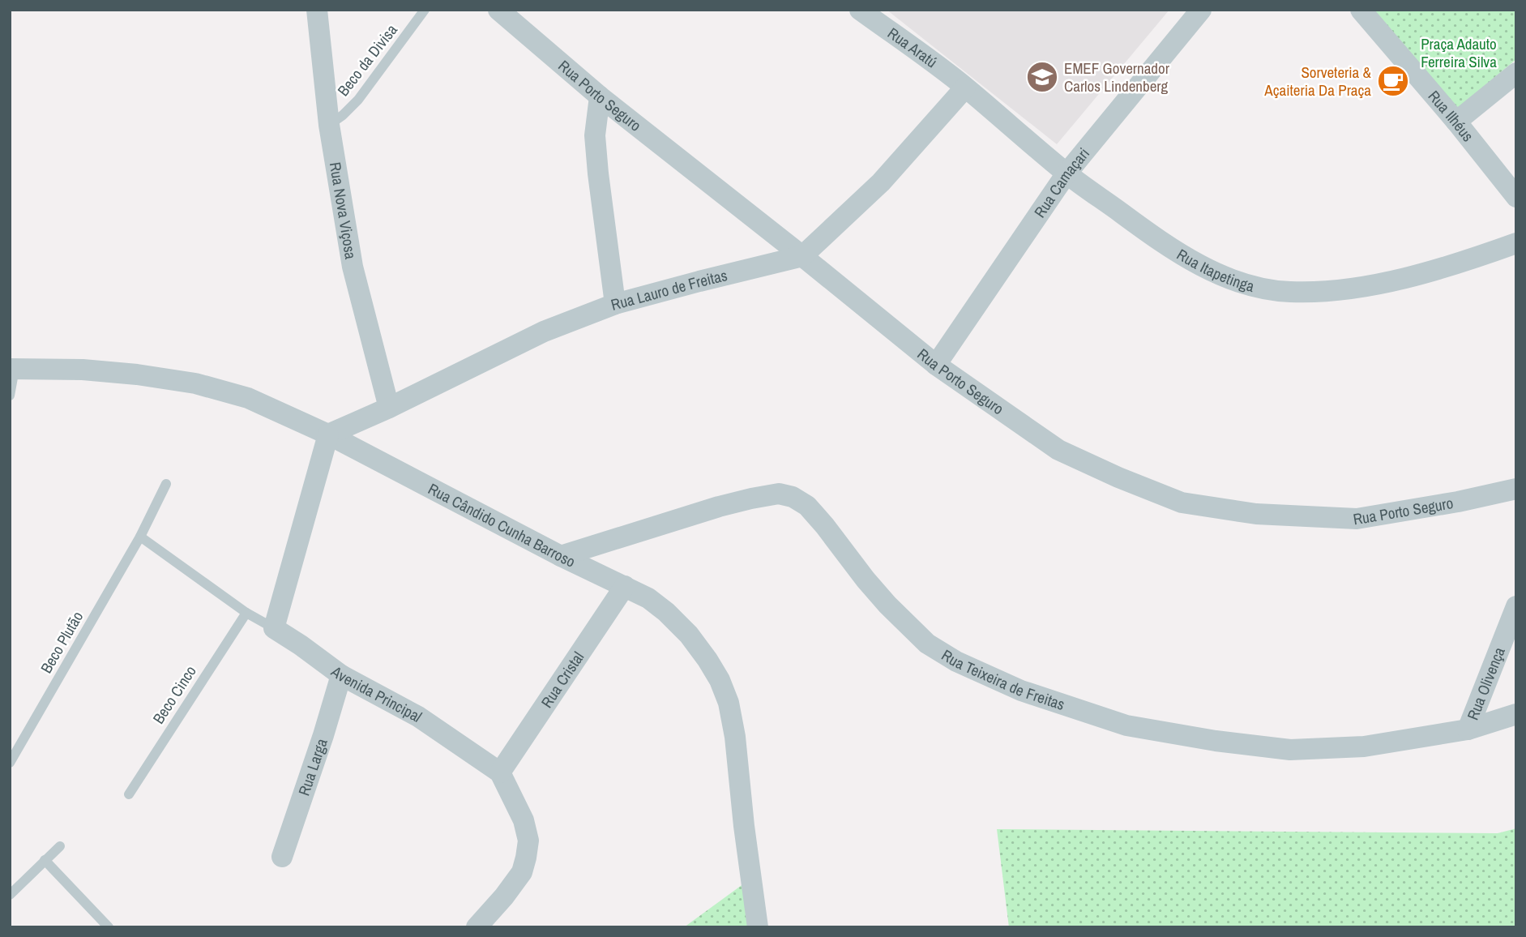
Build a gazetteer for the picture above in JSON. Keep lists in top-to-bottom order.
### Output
{
  "streets": {
    "street": [
      "Rua Aratú",
      "Rua Porto Seguro",
      "Rua Ilhéus",
      "Rua Camaçari",
      "Rua Nova Viçosa",
      "Rua Itapetinga",
      "Rua Lauro de Freitas",
      "Rua Cândido Cunha Barroso",
      "Rua Teixeira de Freitas",
      "Rua Cristal",
      "Rua Olivença",
      "Avenida Principal",
      "Rua Larga"
    ],
    "lane": ["Beco da Divisa", "Beco Plutão", "Beco Cinco"]
  },
  "crossings": [
    ["Rua Aratú", "Rua Itapetinga"],
    ["Rua Aratú", "Rua Lauro de Freitas"],
    ["Beco da Divisa", "Rua Nova Viçosa"],
    ["Rua Porto Seguro", "Rua Camaçari"],
    ["Rua Porto Seguro", "Rua Lauro de Freitas"],
    ["Rua Camaçari", "Rua Itapetinga"],
    ["Rua Nova Viçosa", "Rua Lauro de Freitas"],
    ["Rua Itapetinga", "Rua Lauro de Freitas"],
    ["Rua Lauro de Freitas", "Rua Cândido Cunha Barroso"],
    ["Rua Cândido Cunha Barroso", "Rua Teixeira de Freitas"],
    ["Rua Cândido Cunha Barroso", "Rua Cristal"],
    ["Rua Teixeira de Freitas", "Rua Olivença"],
    ["Rua Cristal", "Avenida Principal"],
    ["Avenida Principal", "Rua Larga"]
  ],
  "parks": ["Praça Adauto Ferreira Silva"],
  "places": {
    "school or university": ["EMEF Governador Carlos Lindenberg"],
    "cafe": ["Sorveteria & Açaiteria Da Praça"]
  }
}
